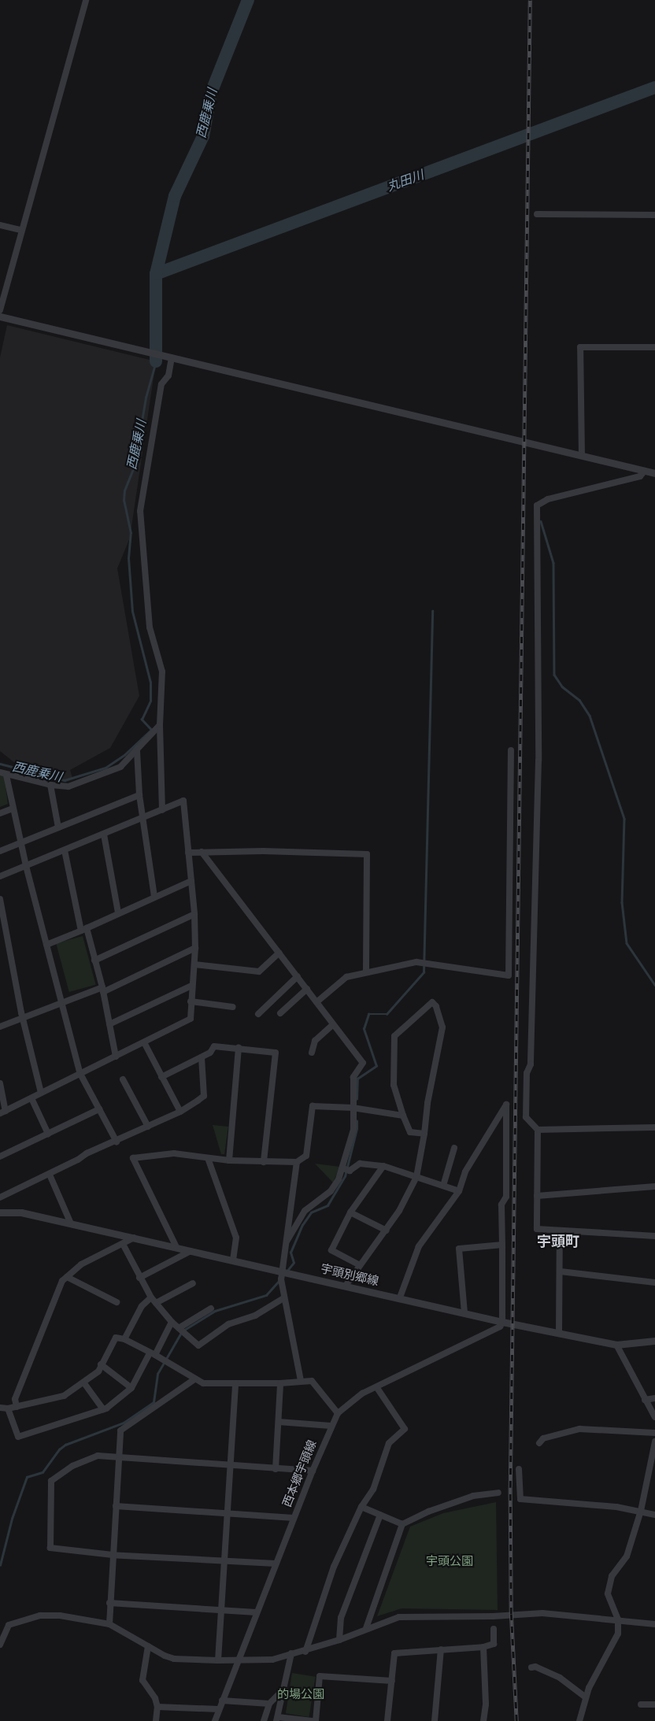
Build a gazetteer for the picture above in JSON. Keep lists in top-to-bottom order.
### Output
{
  "streets": {
    "street": ["宇頭別郷線", "西本郷宇頭線"]
  },
  "crossings": [
    ["宇頭別郷線", "西本郷宇頭線"]
  ],
  "districts": ["宇頭町"],
  "water": ["西鹿乗川", "丸田川"],
  "parks": ["宇頭公園", "的場公園"]
}
